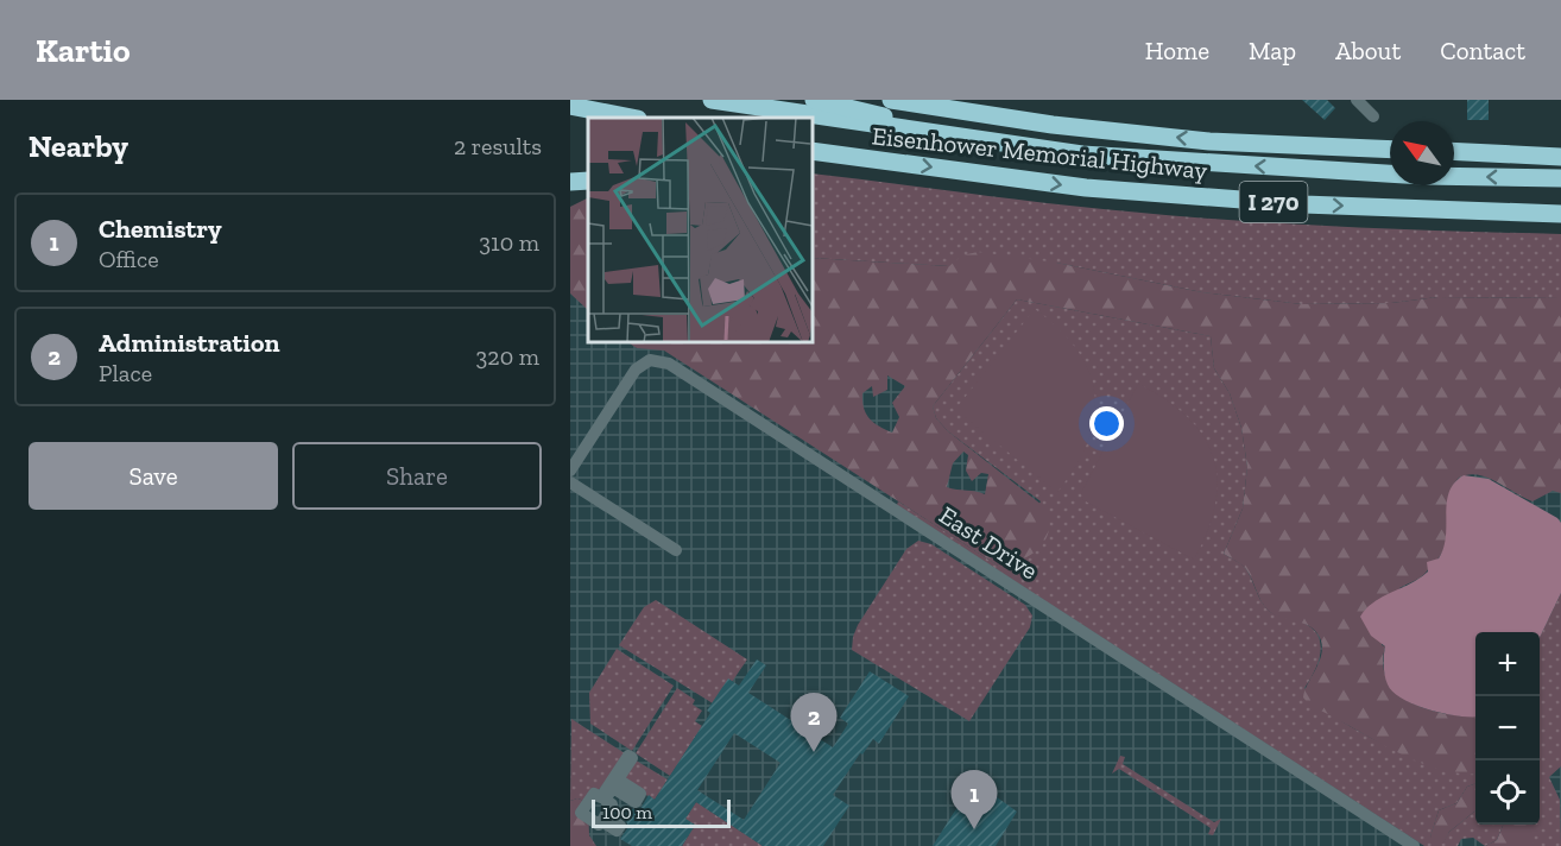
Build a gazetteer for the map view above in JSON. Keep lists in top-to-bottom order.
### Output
{
  "streets": {
    "highway": ["Eisenhower Memorial Highway", "I 270"],
    "street": ["East Drive"]
  },
  "scale_bar": "100 m",
  "north": "top left",
  "page": {
    "header": "Kartio",
    "nav": [
      "Home",
      "Map",
      "About",
      "Contact"
    ],
    "heading": ["Nearby", "2 results"],
    "list": [
      {
        "mark": "1",
        "name": "Chemistry",
        "note": "Office",
        "value": "310 m"
      },
      {
        "mark": "2",
        "name": "Administration",
        "note": "Place",
        "value": "320 m"
      }
    ],
    "buttons": ["Save", "Share"],
    "map_buttons": ["+", "−"],
    "pins": ["2", "1"],
    "scale": "100 m"
  }
}
